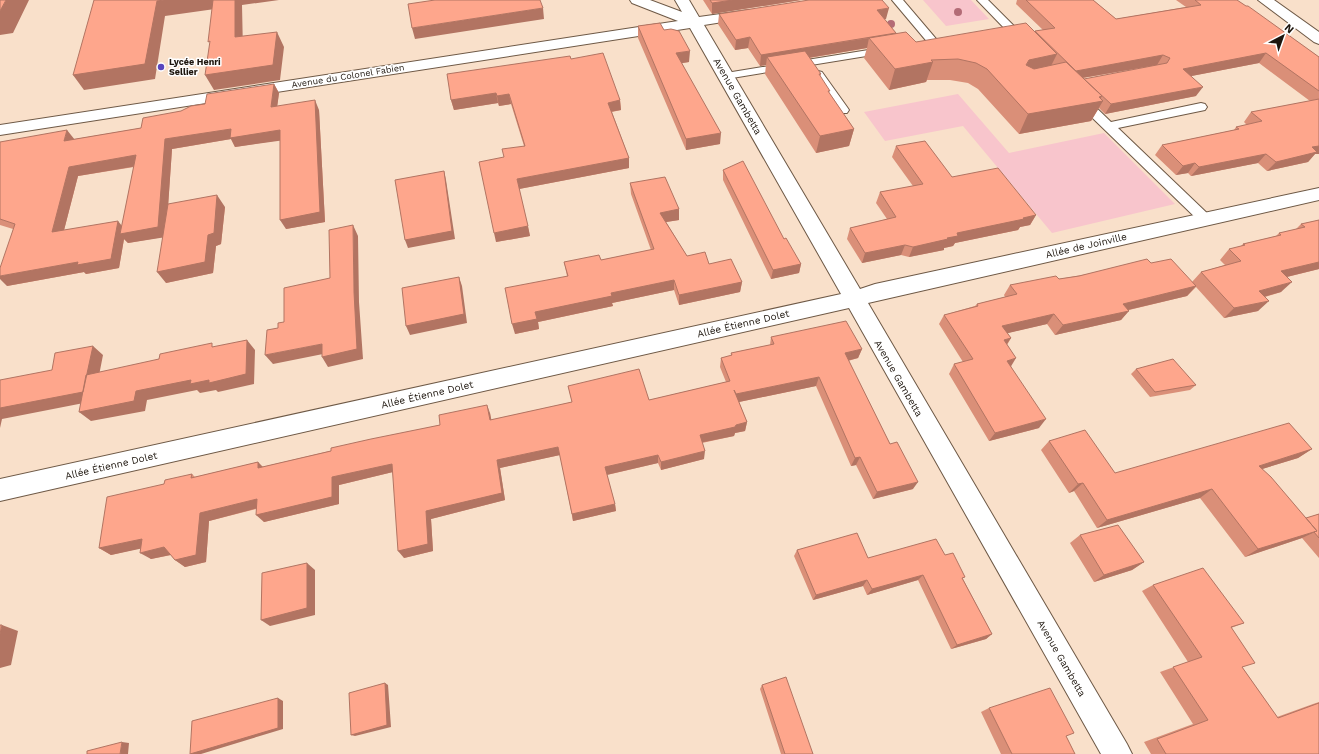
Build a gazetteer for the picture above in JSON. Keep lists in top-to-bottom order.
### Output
{
  "streets": {
    "street": [
      "Avenue du Colonel Fabien",
      "Avenue Gambetta",
      "Allée de Joinville",
      "Allée Étienne Dolet"
    ]
  },
  "crossings": [
    ["Avenue du Colonel Fabien", "Avenue Gambetta"],
    ["Avenue Gambetta", "Allée de Joinville"],
    ["Avenue Gambetta", "Allée Étienne Dolet"],
    ["Allée de Joinville", "Allée Étienne Dolet"]
  ],
  "places": ["Lycée Henri Sellier"],
  "north": "top right"
}
